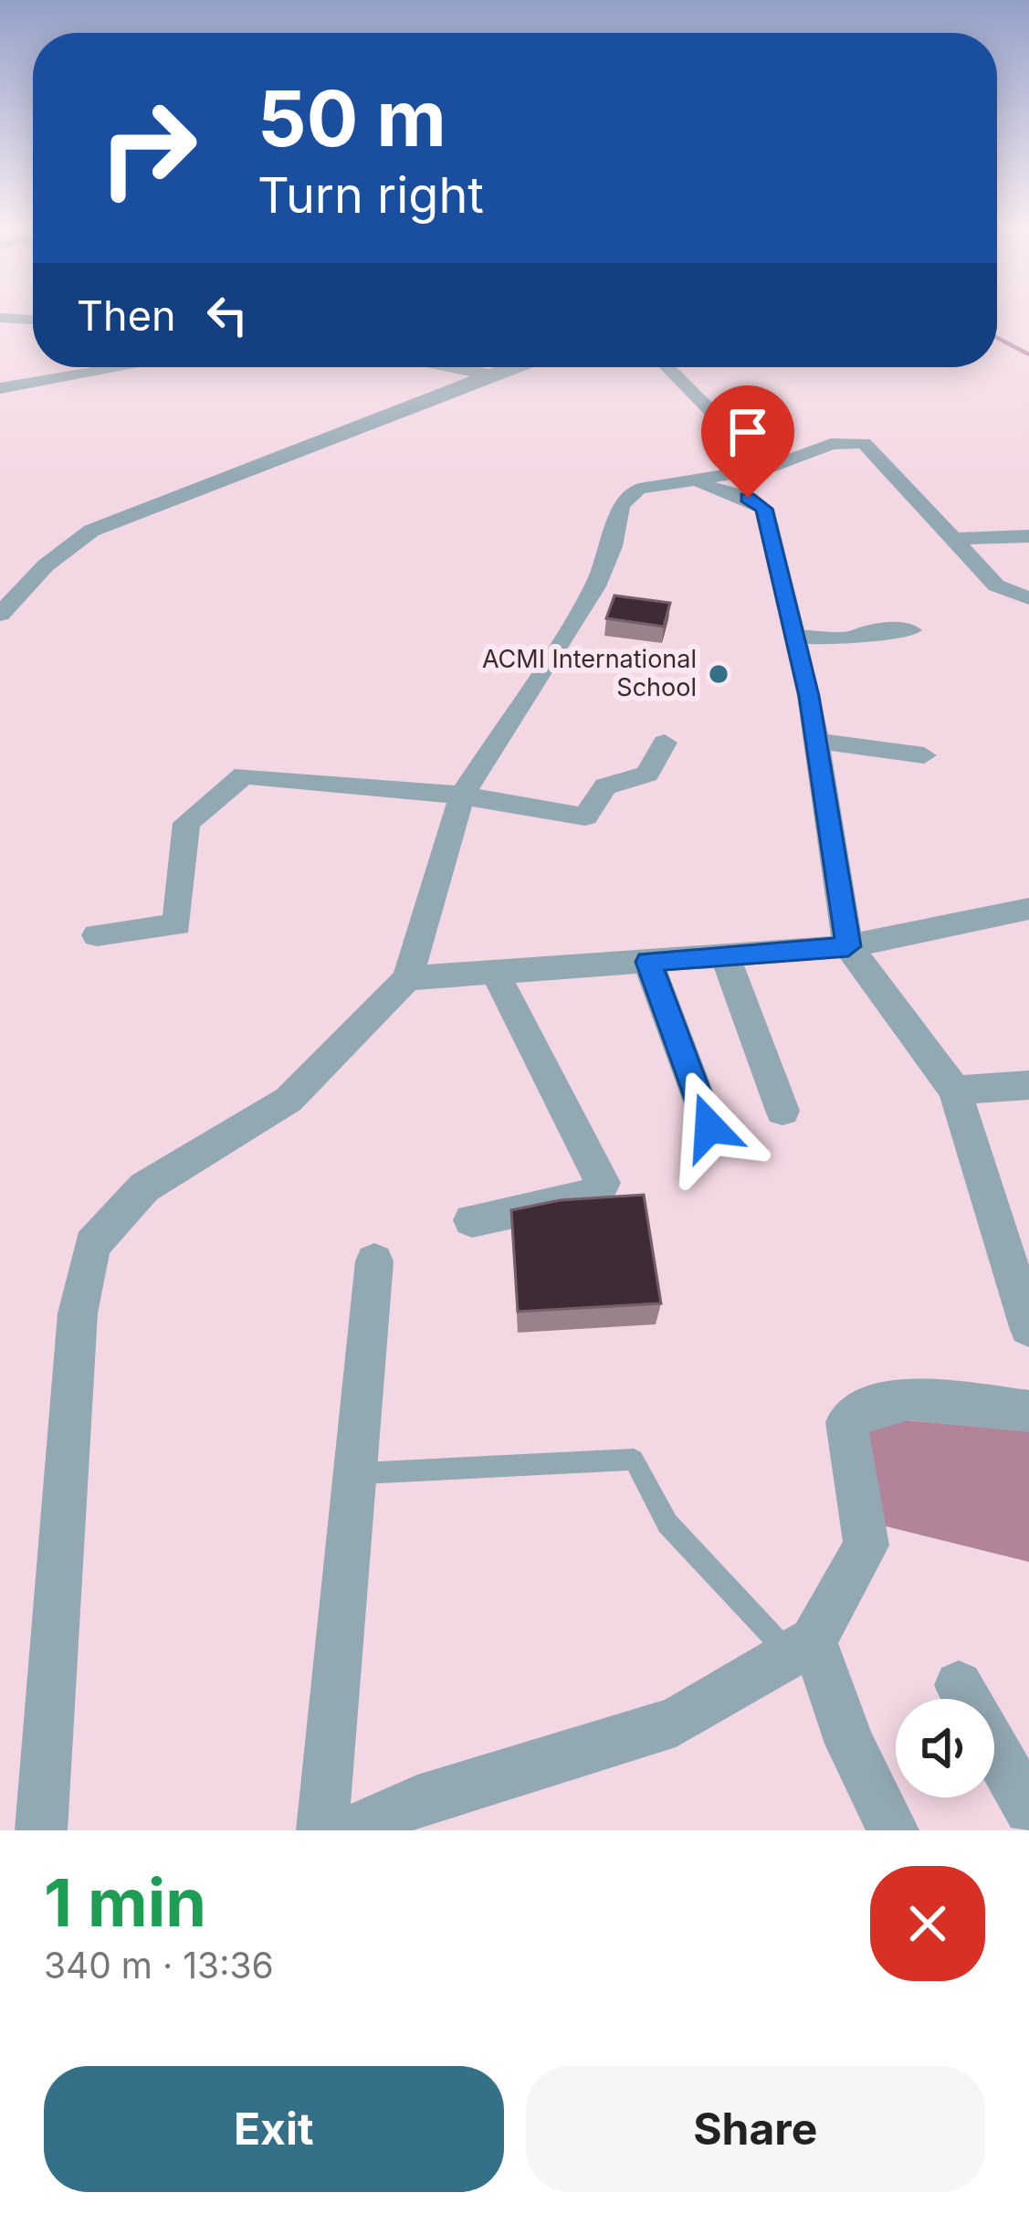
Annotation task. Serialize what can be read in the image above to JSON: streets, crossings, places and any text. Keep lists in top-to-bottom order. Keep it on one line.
{"places":["ACMI International School"],"page":{"turn":["50 m","Turn right"],"then":"Then","heading":["1 min","340 m · 13:36"],"buttons":["Exit","Share"]}}
